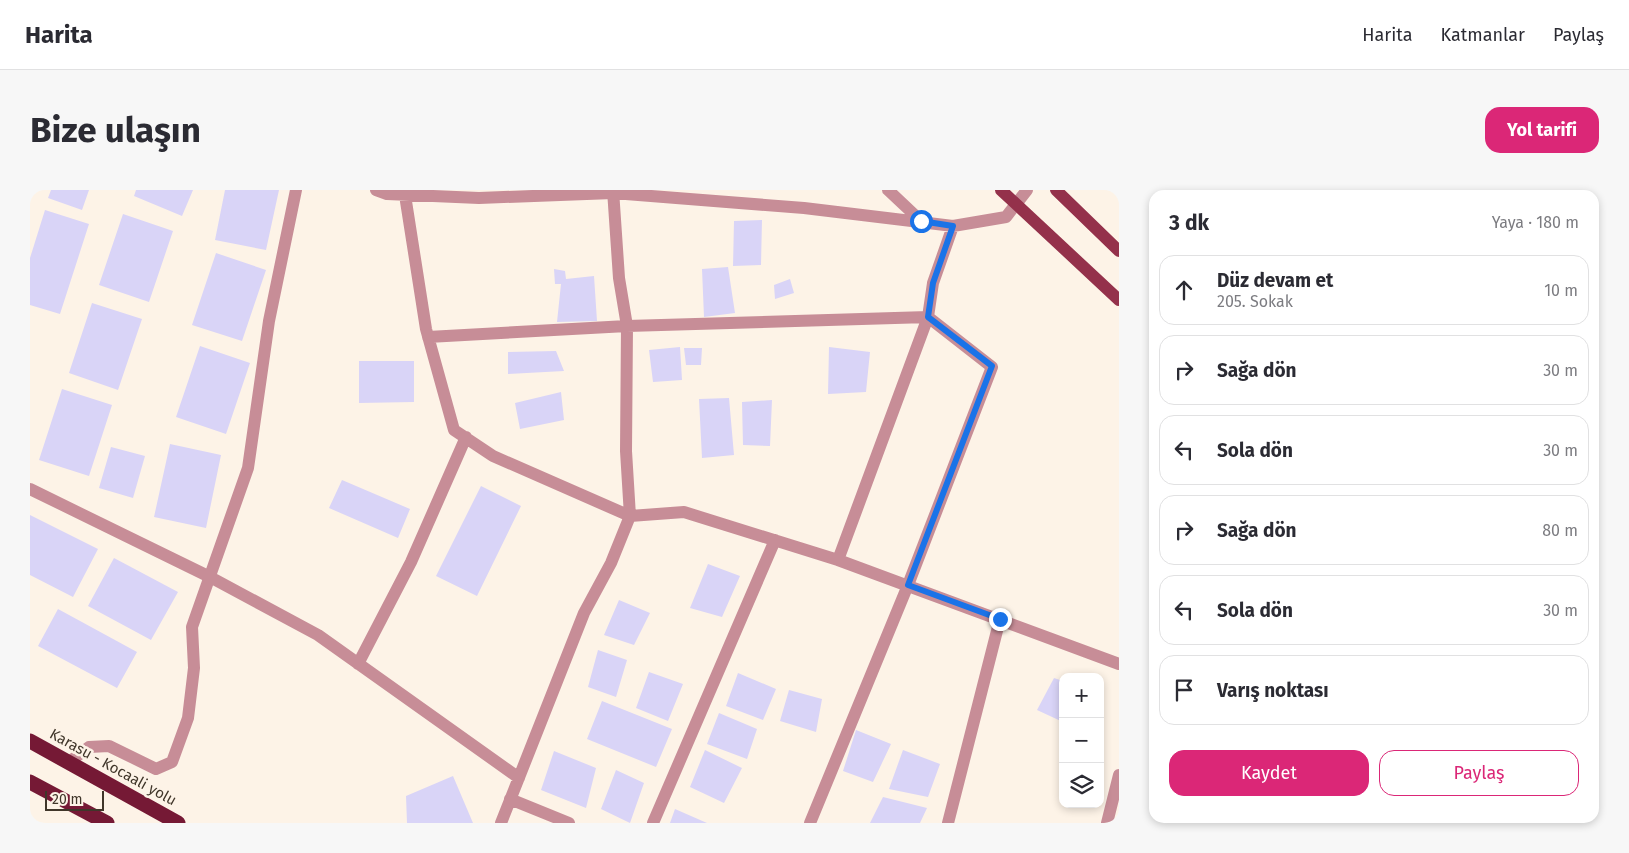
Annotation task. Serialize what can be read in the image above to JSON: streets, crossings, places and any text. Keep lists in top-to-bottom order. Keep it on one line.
{"streets":{"highway":["Karasu - Kocaali yolu"]},"scale_bar":"20 m","page":{"header":"Harita","nav":["Harita","Katmanlar","Paylaş"],"buttons":["Yol tarifi",["Kaydet","Paylaş"]],"title":"Bize ulaşın","heading":["3 dk","Yaya · 180 m"],"list":[["Düz devam et","205. Sokak","10 m"],["Sağa dön","30 m"],["Sola dön","30 m"],["Sağa dön","80 m"],["Sola dön","30 m"],"Varış noktası"],"map_buttons":["+","−"],"scale":"20 m"}}
